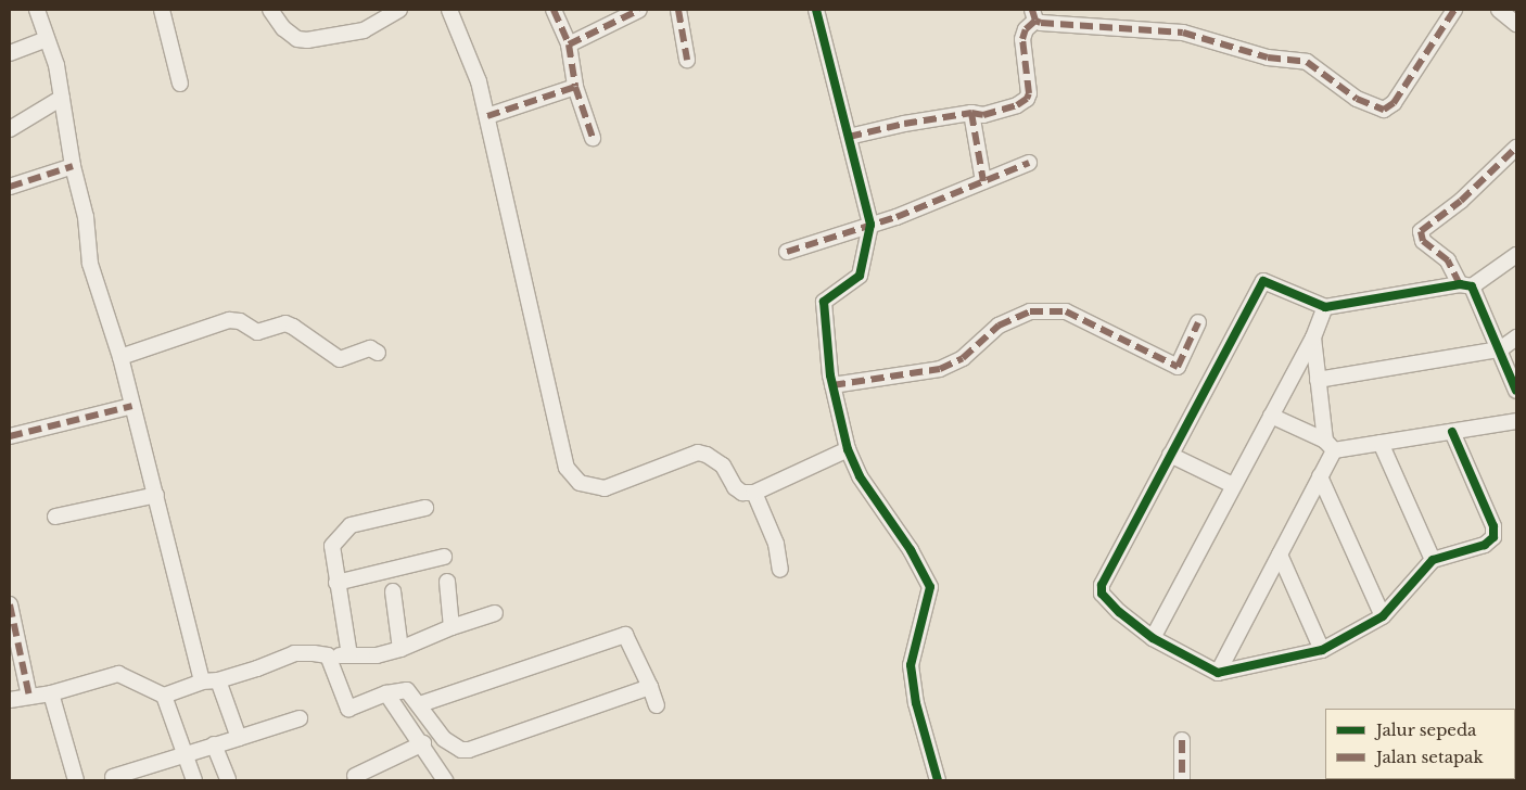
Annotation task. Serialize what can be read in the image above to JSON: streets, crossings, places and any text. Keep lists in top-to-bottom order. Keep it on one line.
{"legend":["Jalur sepeda","Jalan setapak"]}
